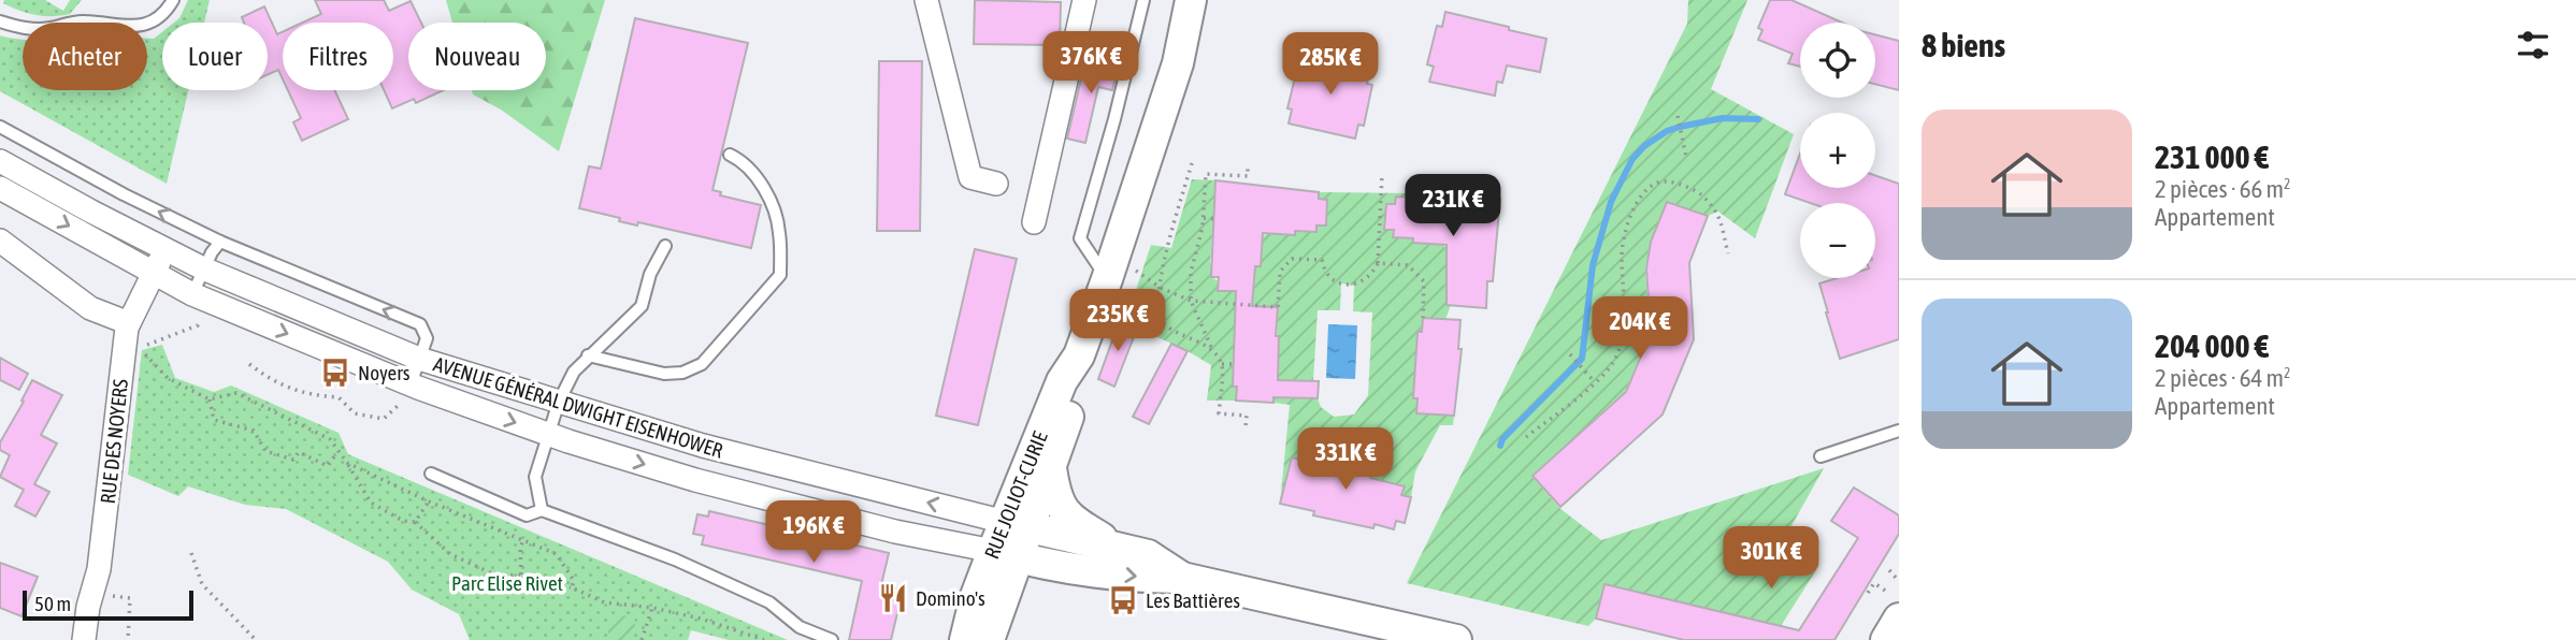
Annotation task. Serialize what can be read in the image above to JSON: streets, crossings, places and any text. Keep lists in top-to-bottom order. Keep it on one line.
{"streets":{"main road":["AVENUE GÉNÉRAL DWIGHT EISENHOWER","RUE JOLIOT-CURIE"],"street":["RUE DES NOYERS"]},"crossings":[["AVENUE GÉNÉRAL DWIGHT EISENHOWER","RUE DES NOYERS"],["AVENUE GÉNÉRAL DWIGHT EISENHOWER","RUE JOLIOT-CURIE"]],"parks":["Parc Elise Rivet"],"places":{"bus stop":["Noyers","Les Battières"],"restaurant":["Domino's"]},"scale_bar":"50 m","page":{"heading":"8 biens","map_buttons":["+","−"],"chip":["Acheter","Louer","Filtres","Nouveau"],"price":["376K €","285K €","231K €","235K €","204K €","331K €","196K €","301K €"],"list":[{"name":"231 000 €","note":"2 pièces · 66 m² · Appartement"},{"name":"204 000 €","note":"2 pièces · 64 m² · Appartement"}],"scale":"50 m"}}
